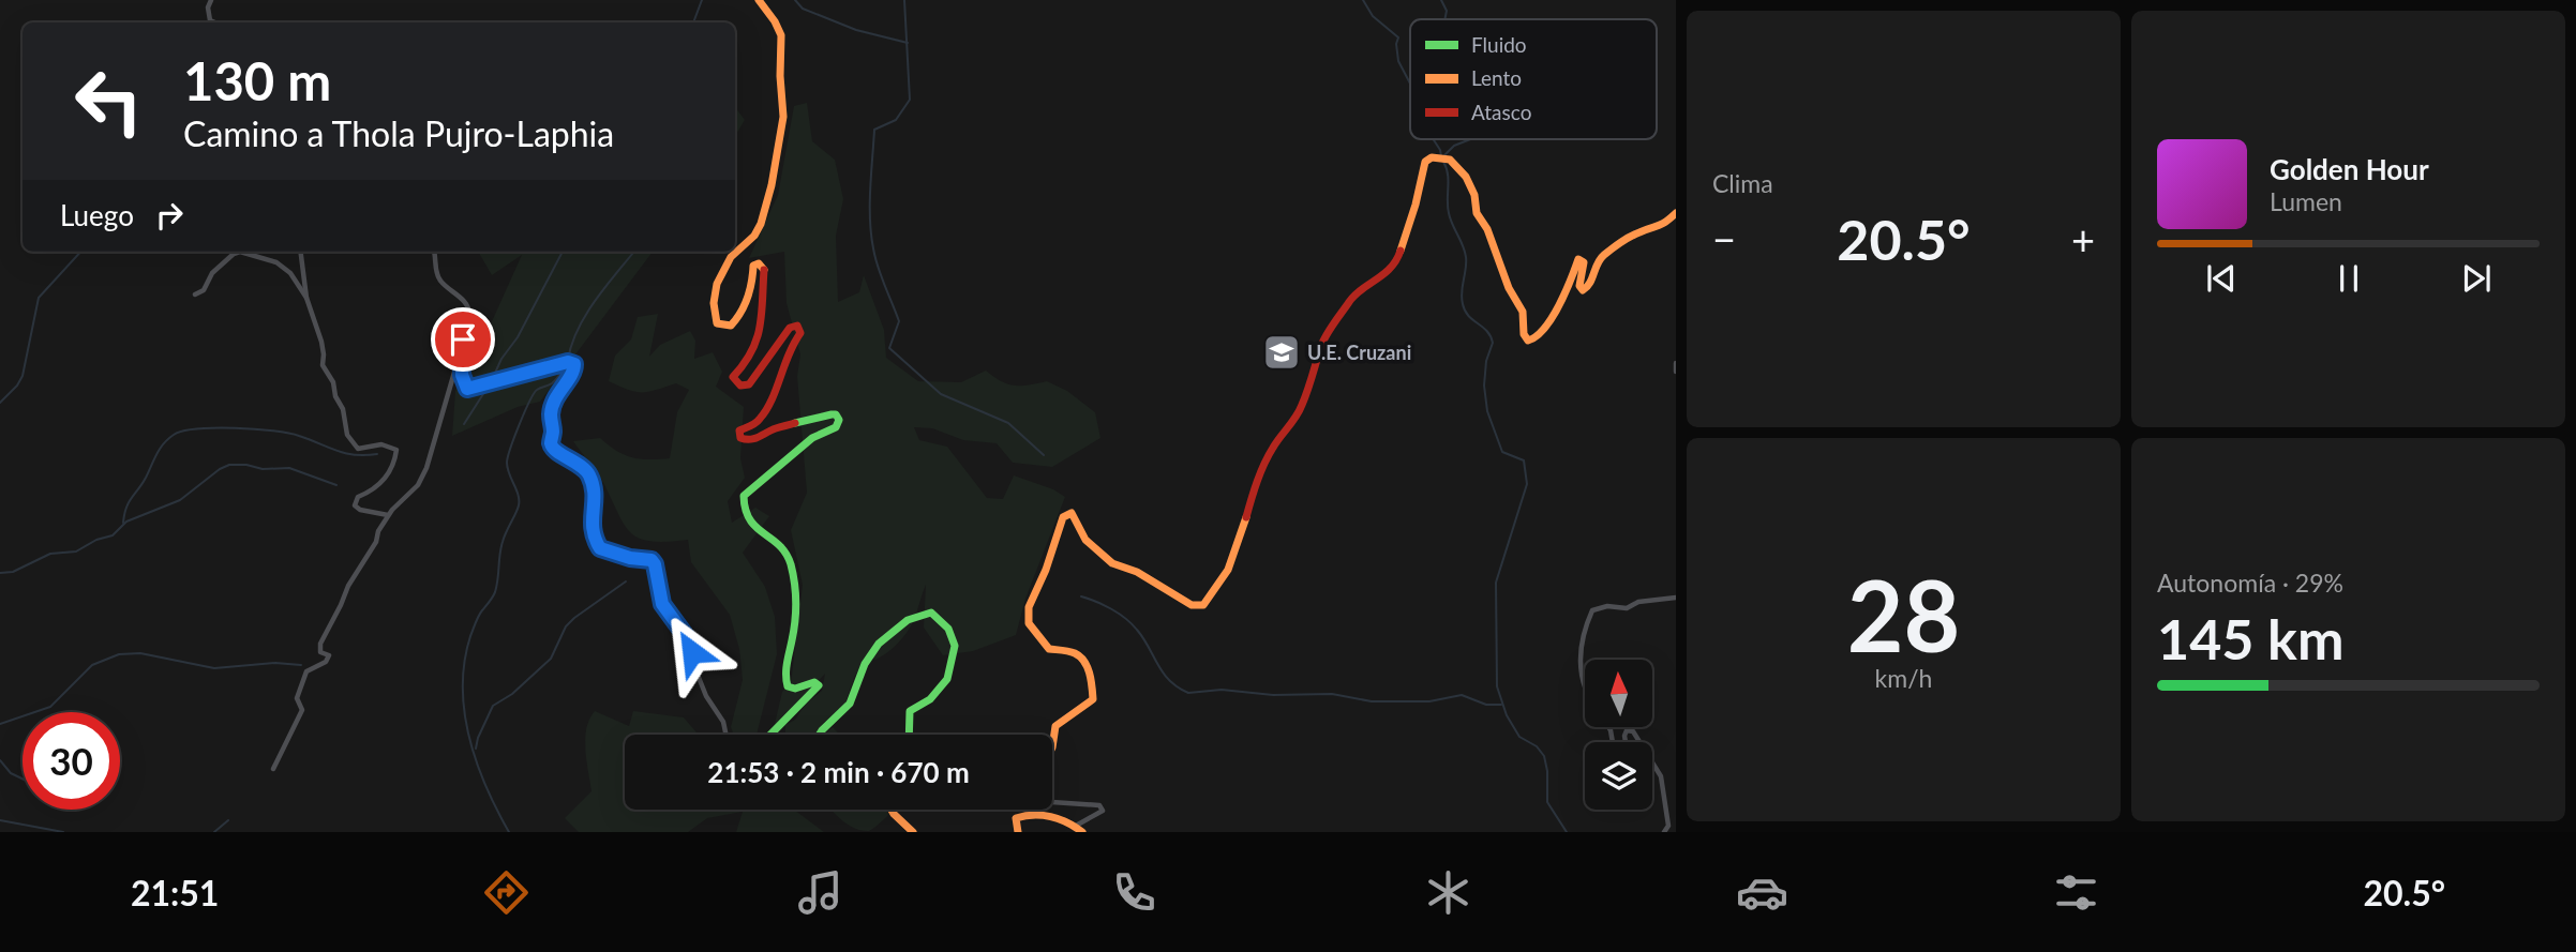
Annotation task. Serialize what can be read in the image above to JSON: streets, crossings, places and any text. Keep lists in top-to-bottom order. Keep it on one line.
{"places":{"school or university":["U.E. Cruzani"]},"legend":["Fluido","Lento","Atasco"],"north":"top","page":{"tile":["Clima",["28","km/h"],["Autonomía · 29%","145 km"]],"turn":["130 m","Camino a Thola Pujro-Laphia"],"song":["Golden Hour","Lumen"],"then":"Luego","heat":["−","20.5°","+"],"limit":"30","trip":"21:53 · 2 min · 670 m","tabs":["21:51","20.5°"]}}
